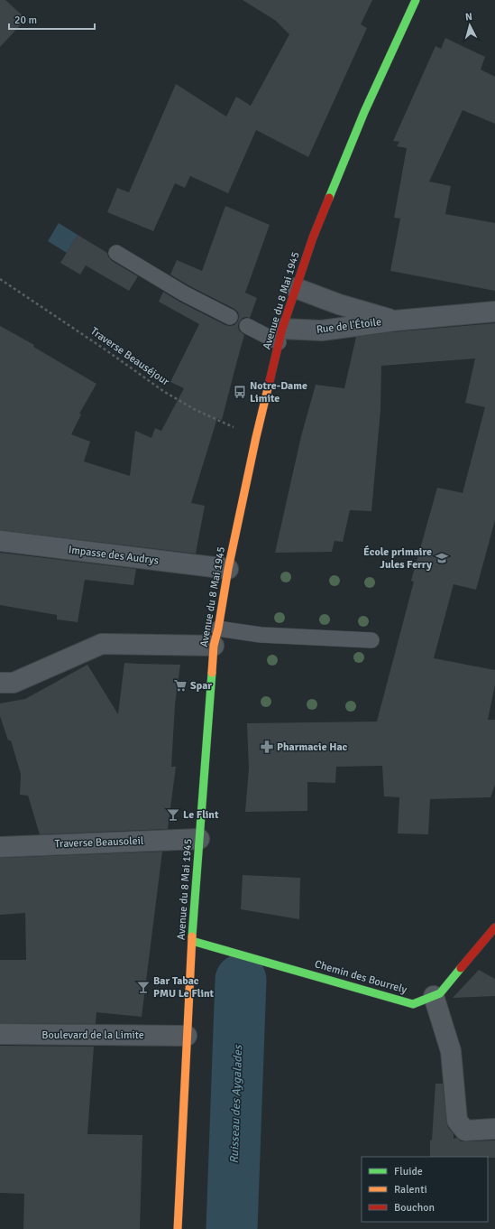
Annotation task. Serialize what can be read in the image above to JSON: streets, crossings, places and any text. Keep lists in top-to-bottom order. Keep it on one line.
{"streets":{"main road":["Avenue du 8 Mai 1945","Chemin des Bourrely"],"street":["Rue de l'Étoile","Impasse des Audrys","Traverse Beausoleil","Boulevard de la Limite"],"path":["Traverse Beauséjour"]},"crossings":[["Avenue du 8 Mai 1945","Rue de l'Étoile"],["Avenue du 8 Mai 1945","Traverse Beauséjour"],["Avenue du 8 Mai 1945","Impasse des Audrys"],["Avenue du 8 Mai 1945","Traverse Beausoleil"],["Avenue du 8 Mai 1945","Chemin des Bourrely"],["Avenue du 8 Mai 1945","Boulevard de la Limite"]],"water":["Ruisseau des Aygalades"],"places":{"bus stop":["Notre-Dame Limite"],"school or university":["École primaire Jules Ferry"],"supermarket":["Spar"],"pharmacy":["Pharmacie Hac"],"bar":["Le Flint","Bar Tabac PMU Le Flint"]},"legend":["Fluide","Ralenti","Bouchon"],"scale_bar":"20 m","north":"top"}
